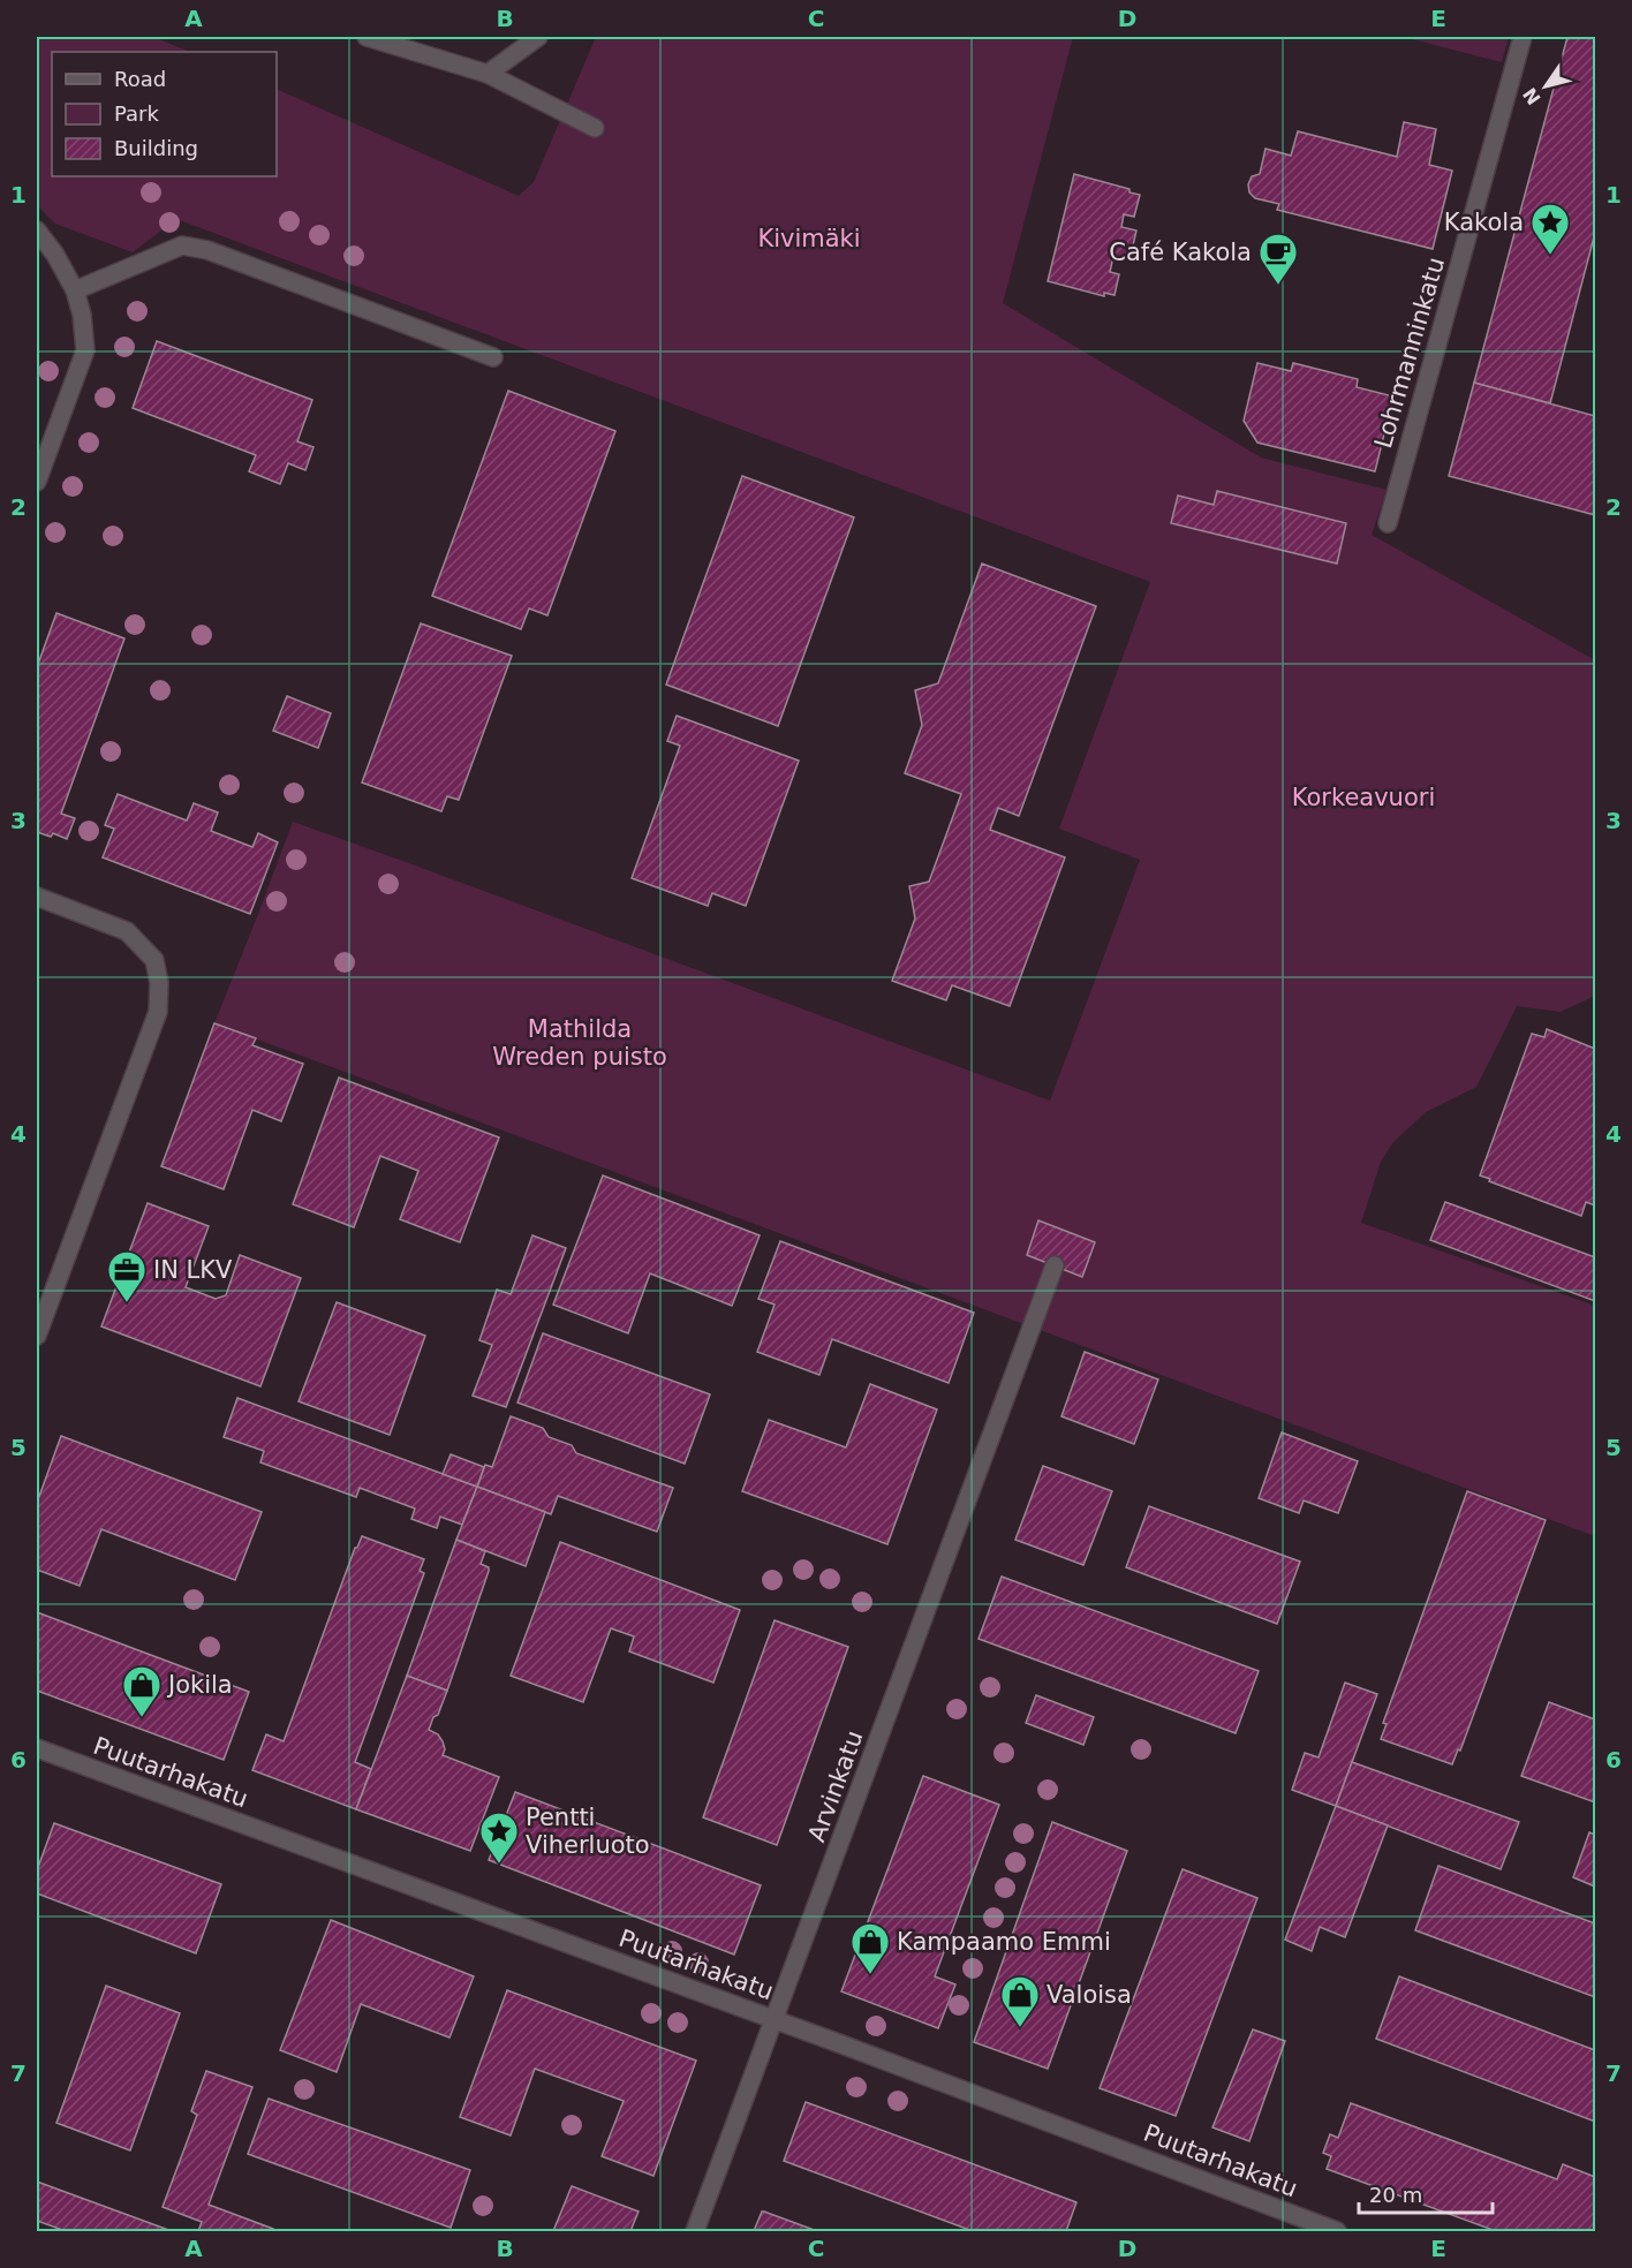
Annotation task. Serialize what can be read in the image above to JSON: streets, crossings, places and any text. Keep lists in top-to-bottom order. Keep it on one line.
{"streets":{"street":["Lohrmanninkatu","Puutarhakatu","Arvinkatu"]},"crossings":[["Puutarhakatu","Arvinkatu"]],"parks":["Kivimäki","Korkeavuori","Mathilda Wreden puisto"],"places":{"place":["Kakola","Pentti Viherluoto"],"cafe":["Café Kakola"],"office":["IN LKV"],"shop":["Jokila","Kampaamo Emmi","Valoisa"]},"legend":["Road","Park","Building"],"scale_bar":"20 m","north":"bottom left","grid":{"columns":["A","B","C","D","E"],"rows":["1","2","3","4","5","6","7"]}}
